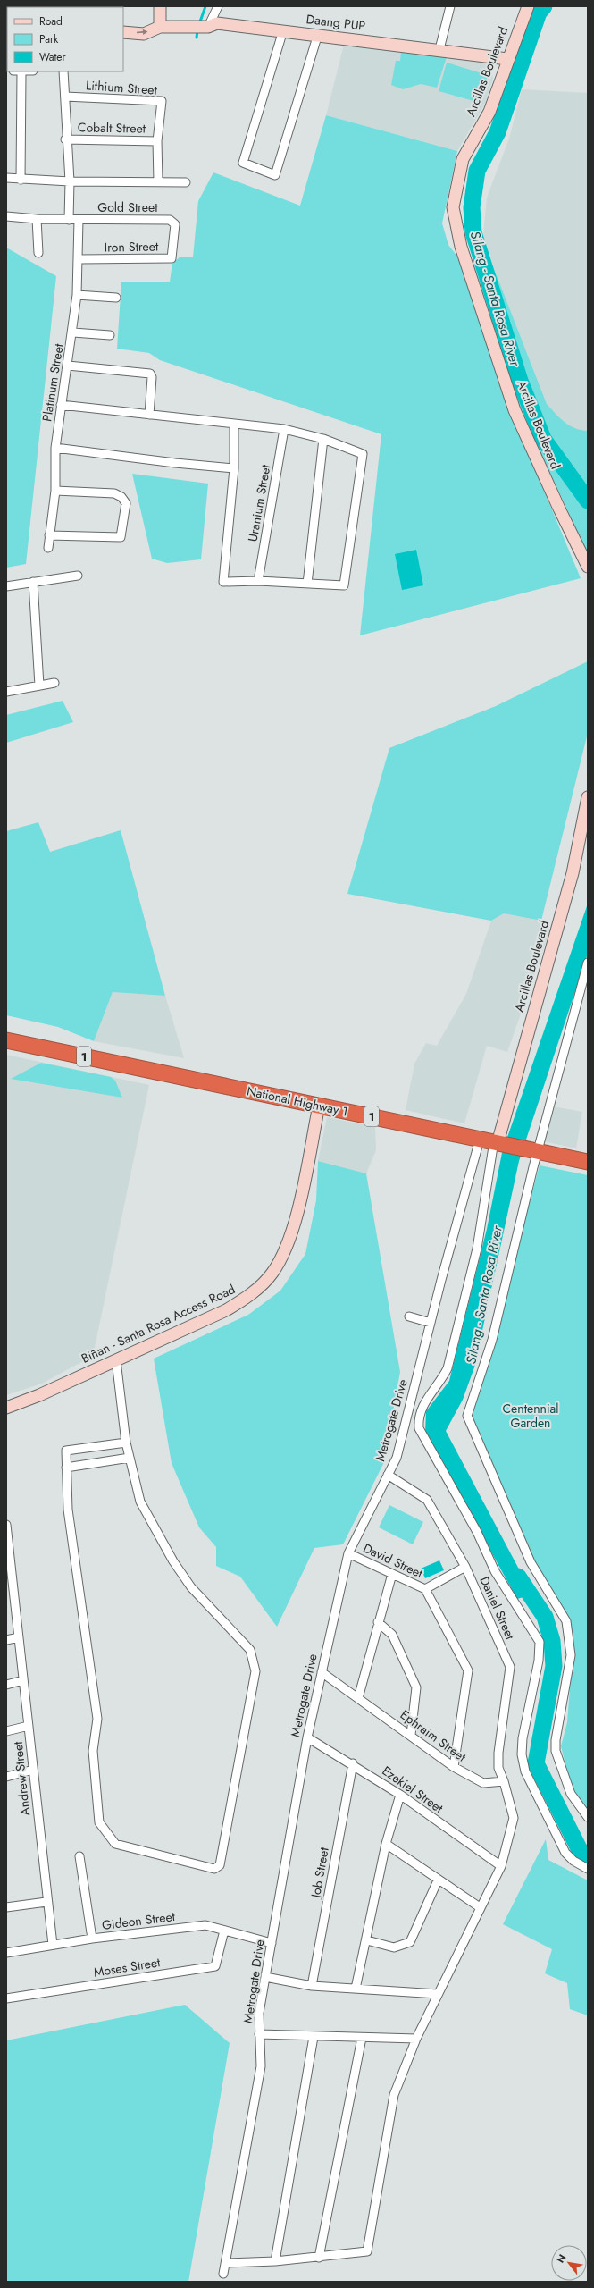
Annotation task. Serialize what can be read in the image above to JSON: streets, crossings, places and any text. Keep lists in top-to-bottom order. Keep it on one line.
{"streets":{"highway":["1","National Highway 1"],"main road":["Daang PUP","Arcillas Boulevard","Biñan - Santa Rosa Access Road"],"street":["Lithium Street","Cobalt Street","Gold Street","Iron Street","Platinum Street","Uranium Street","Metrogate Drive","David Street","Daniel Street","Ephraim Street","Andrew Street","Ezekiel Street","Job Street","Gideon Street","Moses Street"]},"crossings":[["Daang PUP","Arcillas Boulevard"],["Arcillas Boulevard","National Highway 1"],["Arcillas Boulevard","Metrogate Drive"],["Lithium Street","Cobalt Street"],["Gold Street","Iron Street"],["Gold Street","Platinum Street"],["Iron Street","Platinum Street"],["National Highway 1","Biñan - Santa Rosa Access Road"],["National Highway 1","Metrogate Drive"],["Metrogate Drive","David Street"],["Metrogate Drive","Daniel Street"],["Metrogate Drive","Ephraim Street"],["Metrogate Drive","Ezekiel Street"],["Metrogate Drive","Gideon Street"],["David Street","Daniel Street"],["Daniel Street","Ephraim Street"],["Andrew Street","Gideon Street"],["Ezekiel Street","Job Street"],["Gideon Street","Moses Street"]],"water":["Silang - Santa Rosa River"],"parks":["Centennial Garden"],"legend":["Road","Park","Water"],"north":"top left"}
